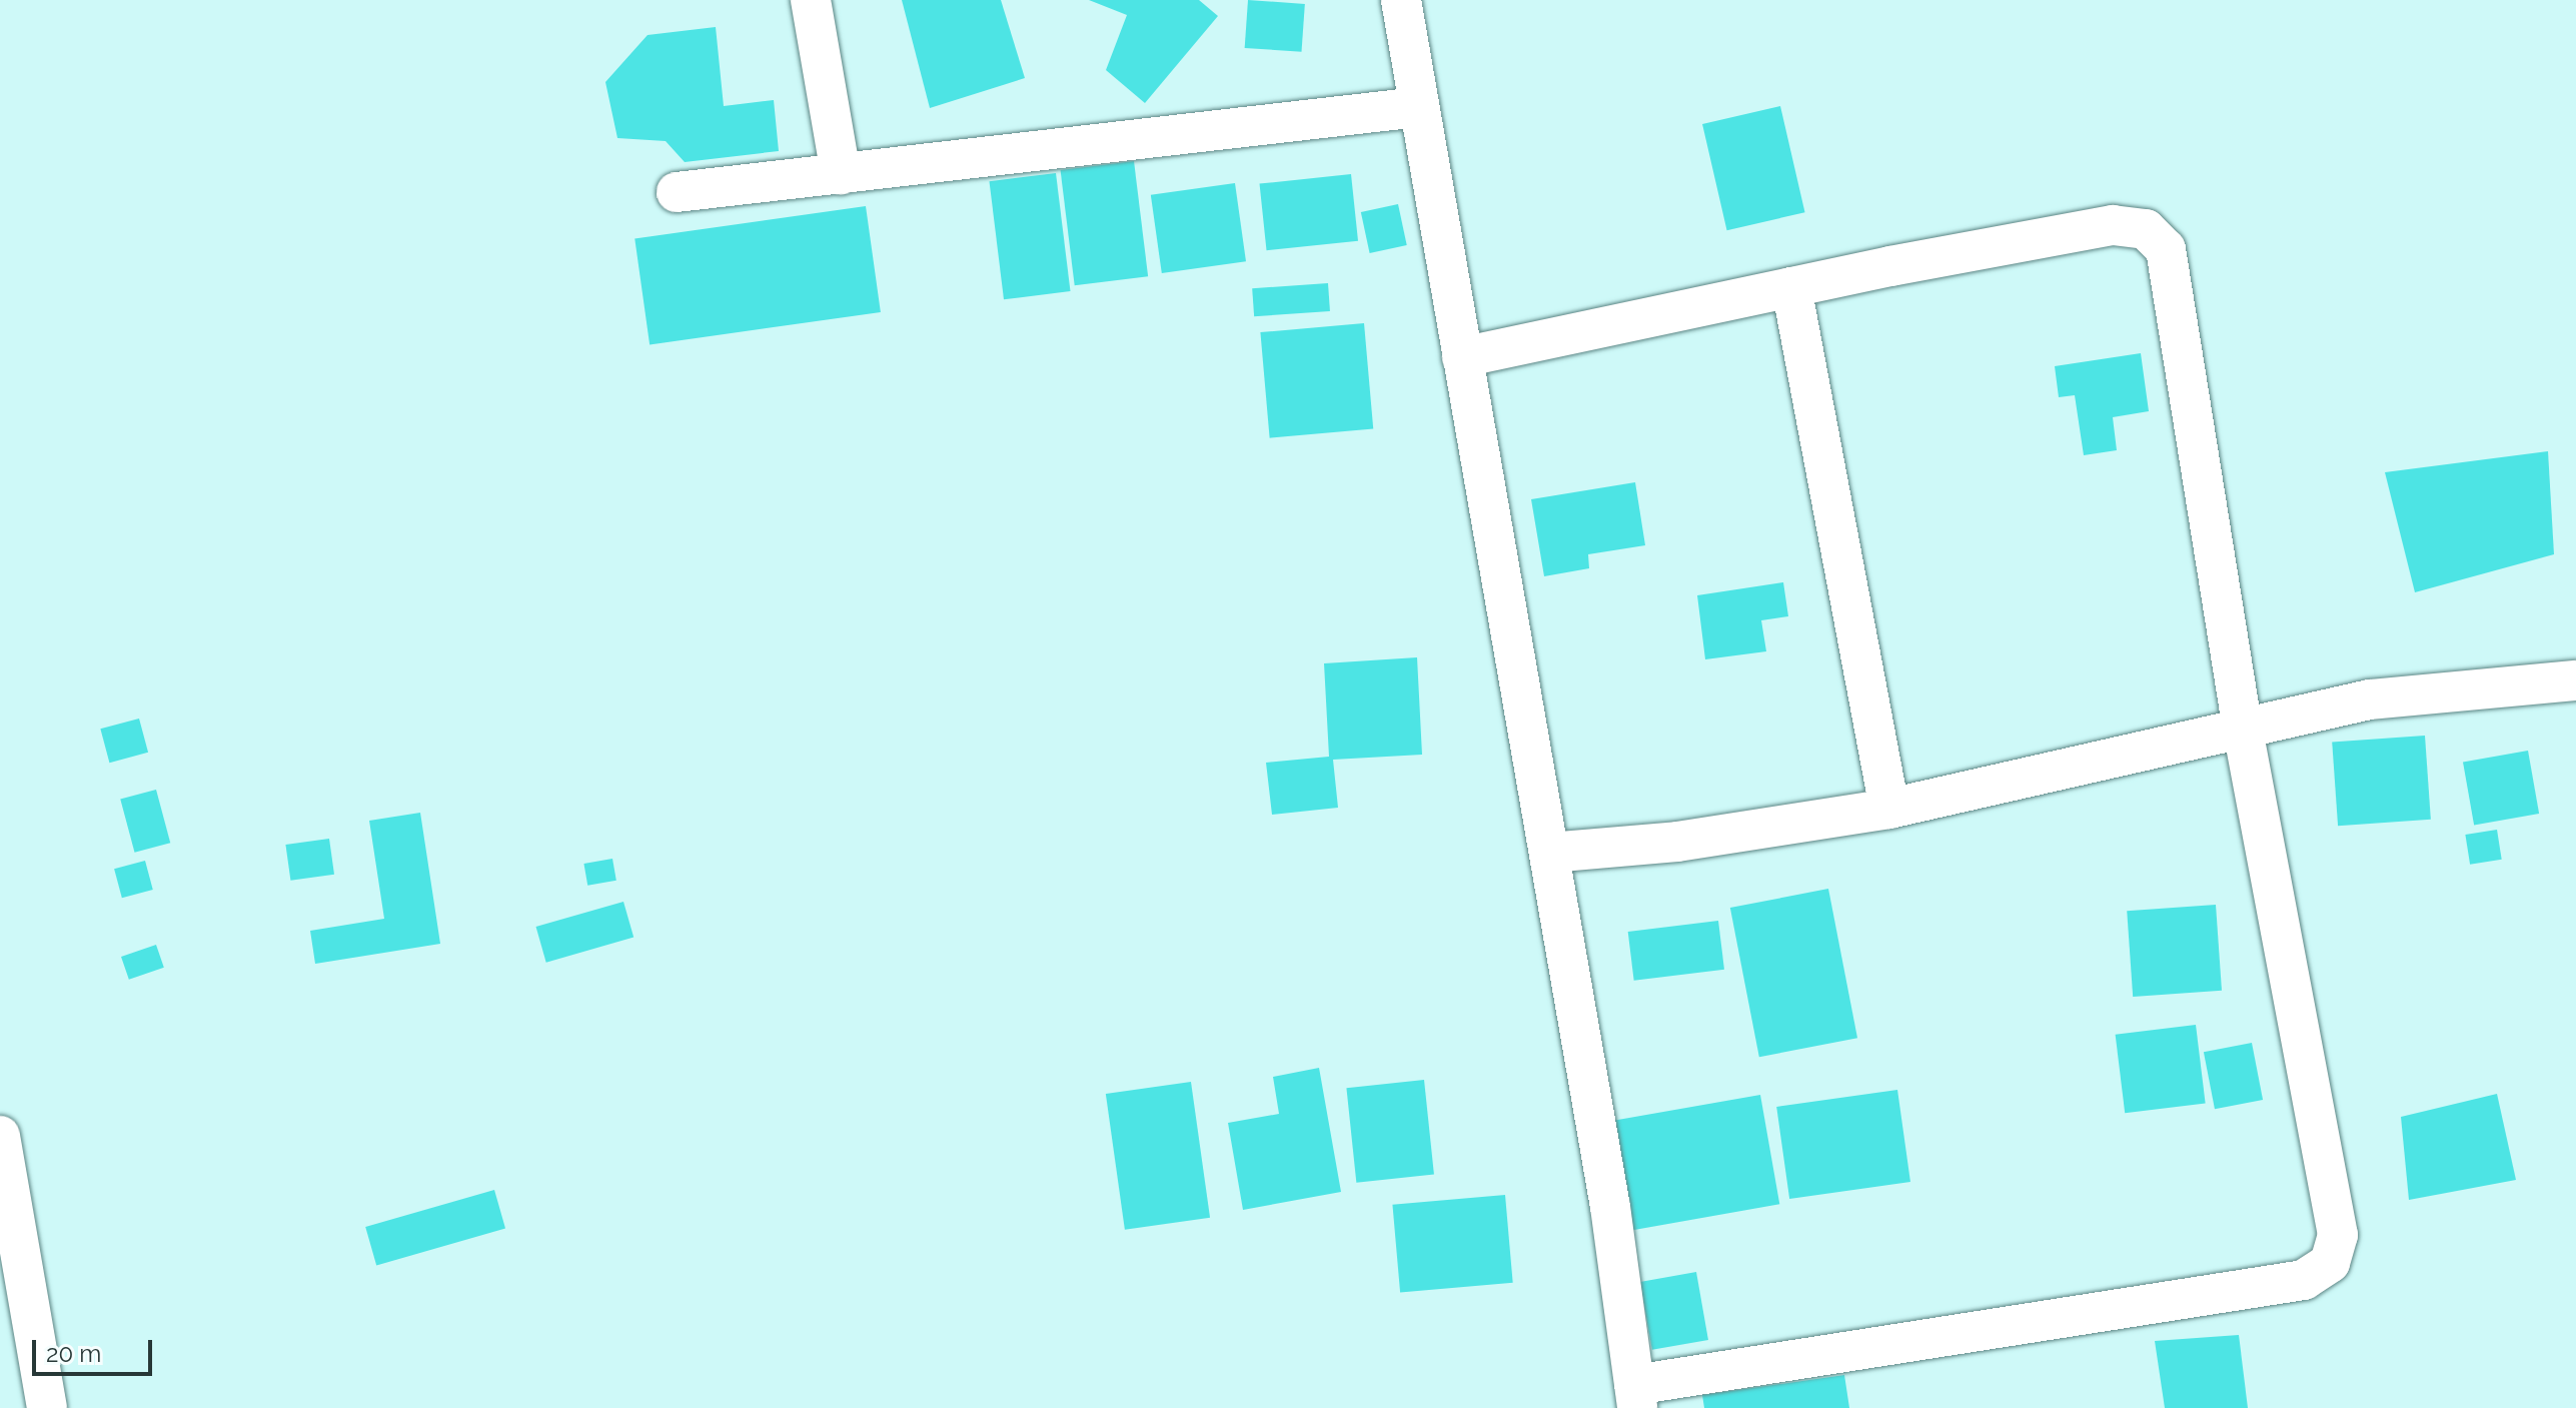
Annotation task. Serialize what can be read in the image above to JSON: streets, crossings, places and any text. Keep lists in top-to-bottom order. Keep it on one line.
{"scale_bar":"20 m"}
